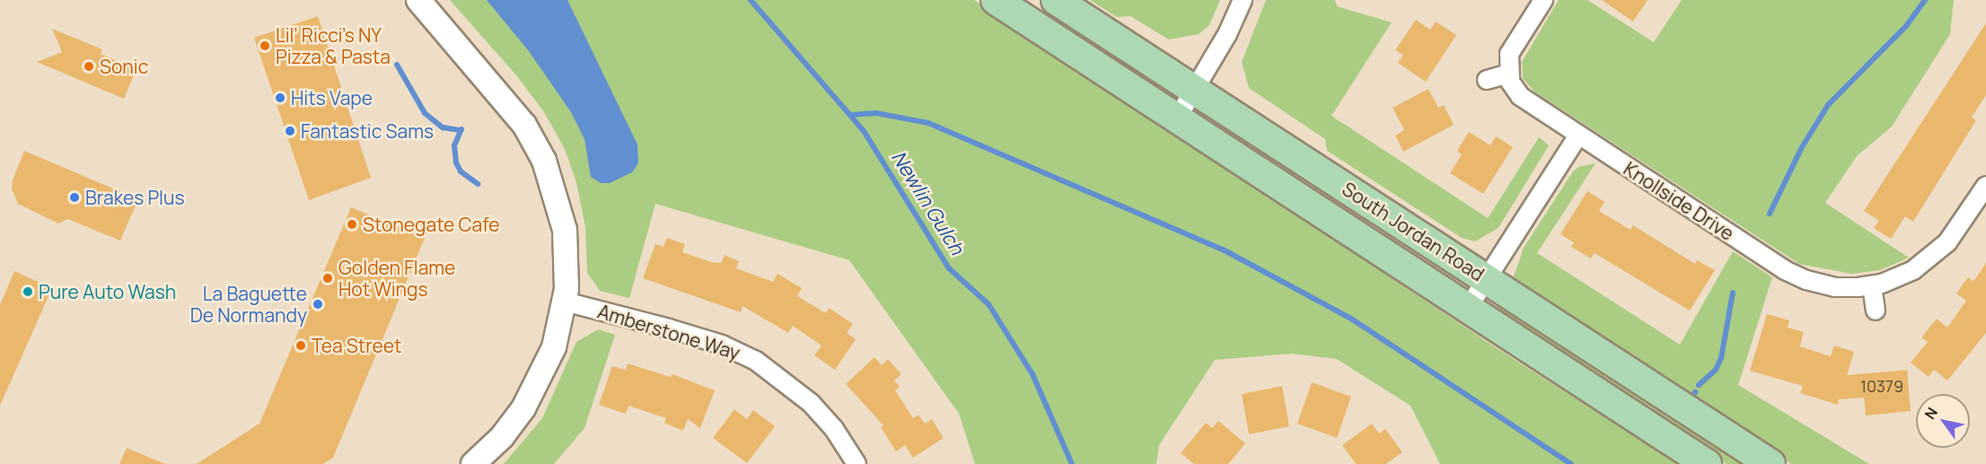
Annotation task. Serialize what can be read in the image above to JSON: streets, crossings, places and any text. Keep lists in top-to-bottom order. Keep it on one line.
{"streets":{"main road":["South Jordan Road"],"street":["Knollside Drive","Amberstone Way"]},"water":["Newlin Gulch"],"places":["Lil’ Ricci’s NY Pizza & Pasta","Sonic","Hits Vape","Fantastic Sams","Brakes Plus","Stonegate Cafe","Golden Flame Hot Wings","Pure Auto Wash","La Baguette De Normandy","Tea Street"],"house_numbers":["10379"],"north":"top left"}
